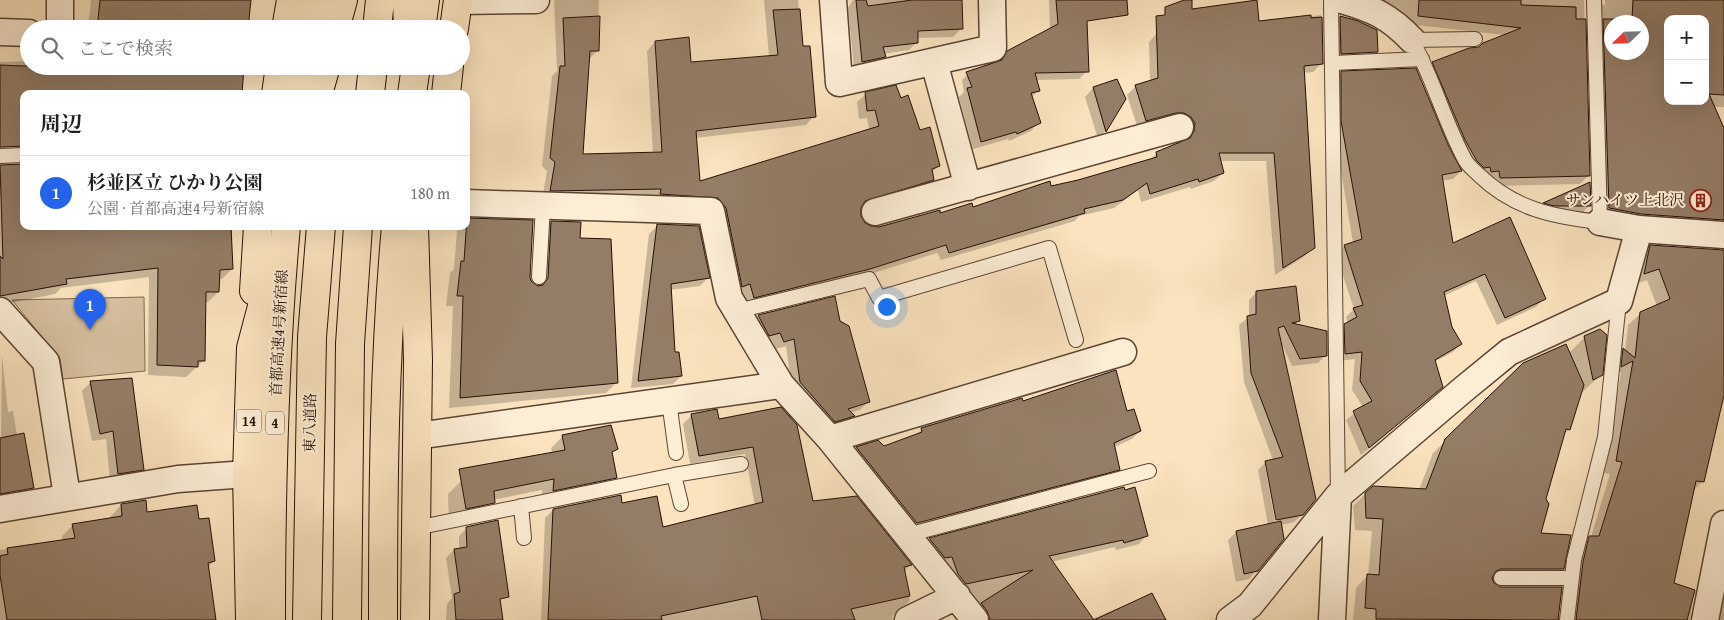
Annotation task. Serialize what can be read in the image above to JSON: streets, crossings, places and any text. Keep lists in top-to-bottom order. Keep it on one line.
{"streets":{"main road":["首都高速4号新宿線","14","4","東八道路"]},"places":{"building":["サンハイツ上北沢"]},"north":"bottom left","page":{"map_buttons":["+","−"],"search":"ここで検索","heading":"周辺","list":[{"mark":"1","name":"杉並区立 ひかり公園","note":"公園 · 首都高速4号新宿線","value":"180 m"}],"pins":"1"}}
